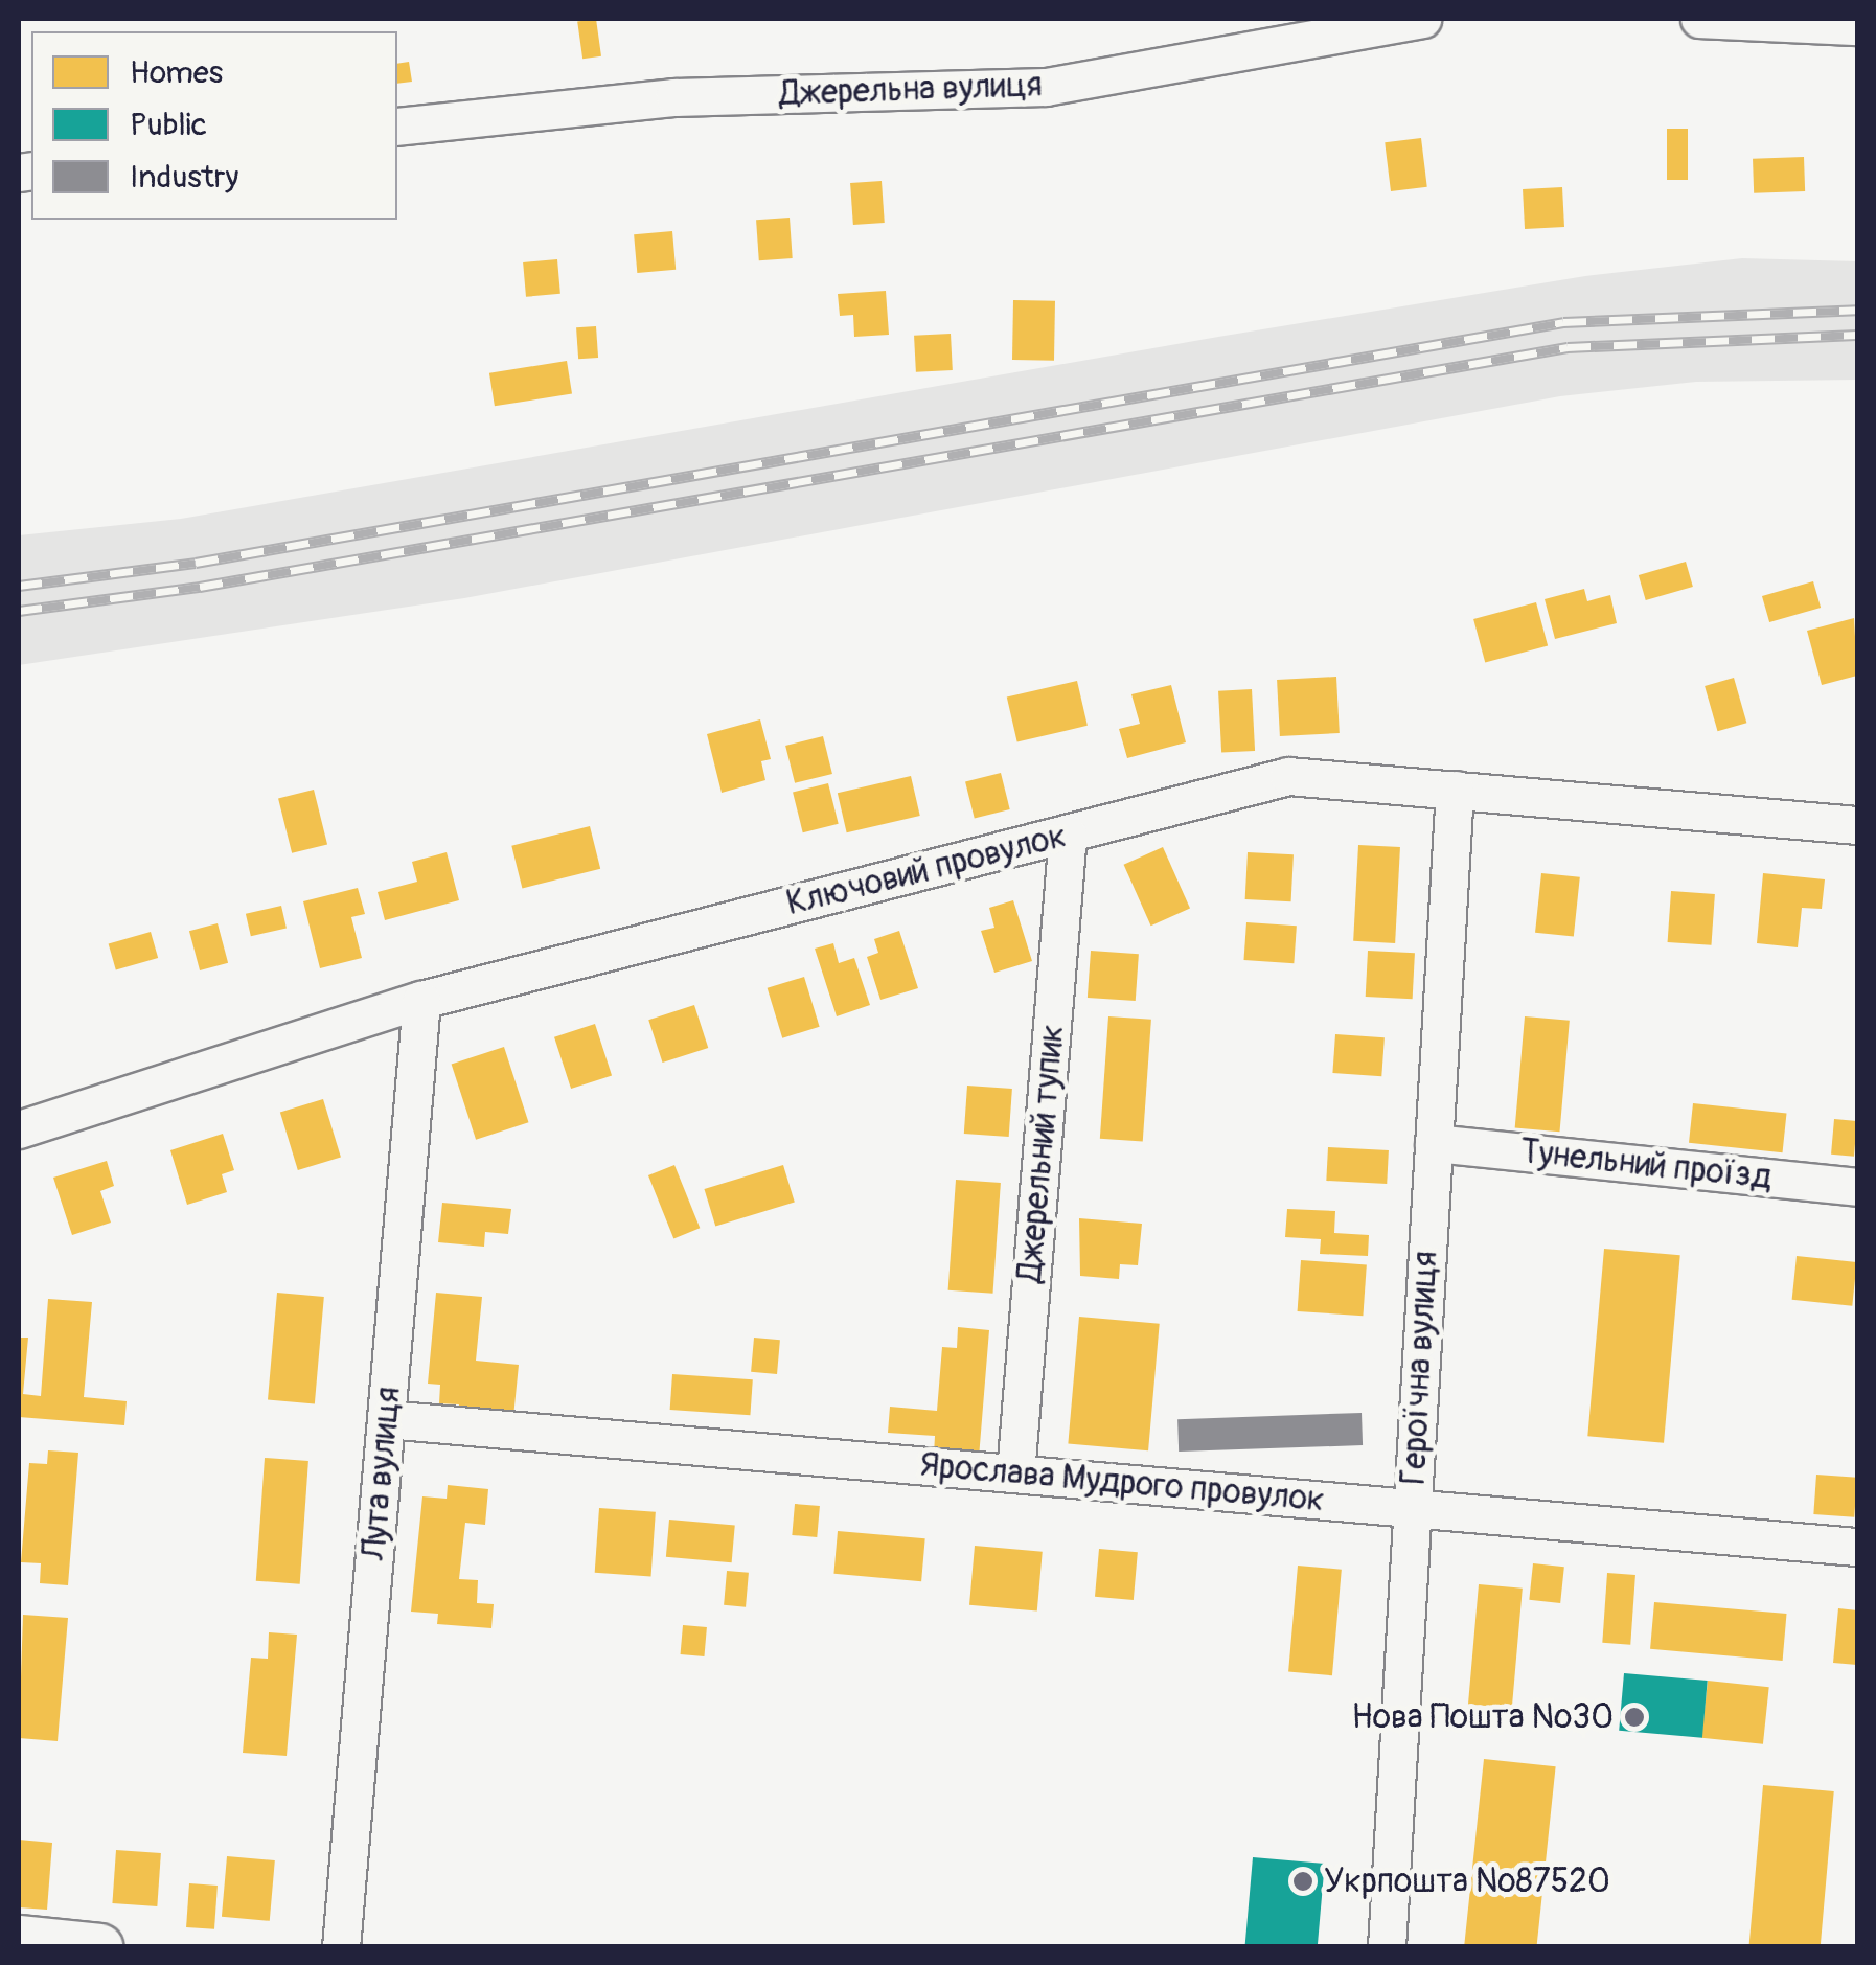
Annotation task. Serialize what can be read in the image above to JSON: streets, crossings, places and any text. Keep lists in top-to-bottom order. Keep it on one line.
{"streets":{"street":["Джерельна вулиця","Ключовий провулок","Джерельний тупик","Тунельний проїзд","Героїчна вулиця","Лута вулиця","Ярослава Мудрого провулок"]},"crossings":[["Ключовий провулок","Джерельний тупик"],["Ключовий провулок","Героїчна вулиця"],["Ключовий провулок","Лута вулиця"],["Джерельний тупик","Ярослава Мудрого провулок"],["Тунельний проїзд","Героїчна вулиця"],["Героїчна вулиця","Ярослава Мудрого провулок"],["Лута вулиця","Ярослава Мудрого провулок"]],"places":["Нова Пошта №30","Укрпошта №87520"],"legend":["Homes","Public","Industry"]}
